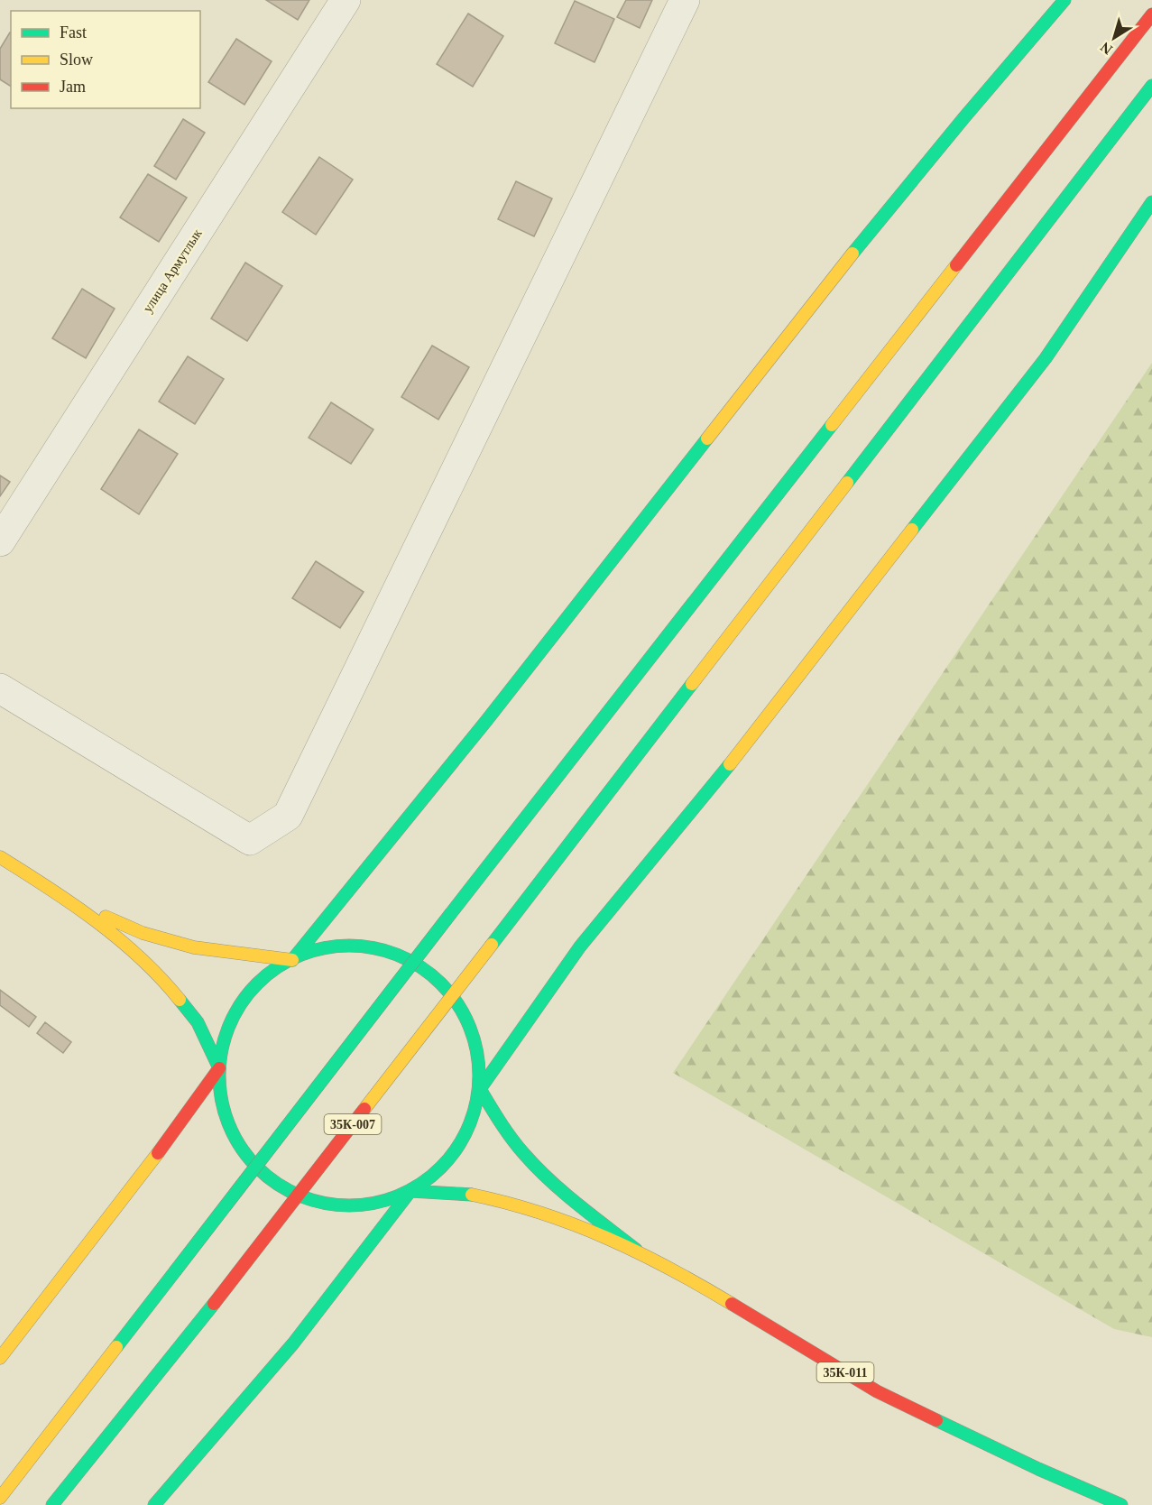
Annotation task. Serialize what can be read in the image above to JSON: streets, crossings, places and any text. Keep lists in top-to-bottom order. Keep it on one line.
{"streets":{"main road":["35К-007","35К-011"],"street":["улица Армутлык"]},"legend":["Fast","Slow","Jam"],"north":"bottom left"}
